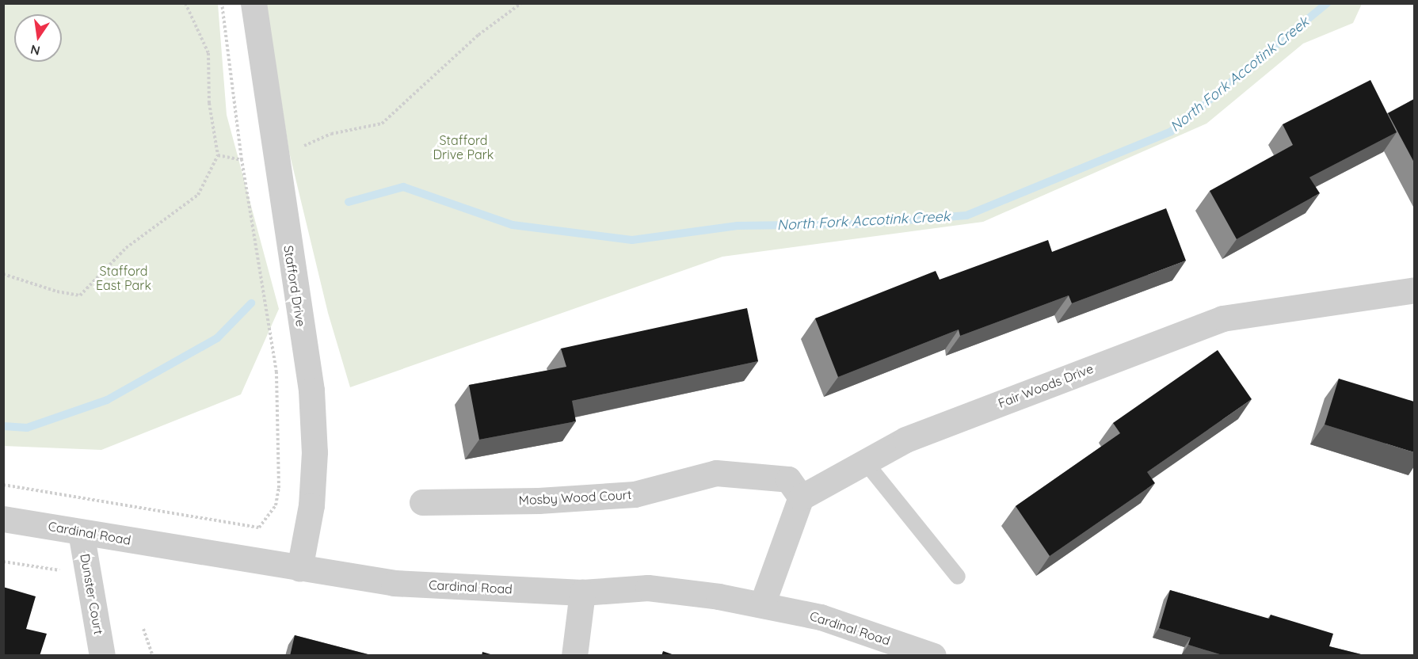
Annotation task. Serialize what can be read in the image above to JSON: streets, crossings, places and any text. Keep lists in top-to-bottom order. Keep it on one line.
{"streets":{"street":["Stafford Drive","Fair Woods Drive","Mosby Wood Court","Cardinal Road","Dunster Court"]},"crossings":[["Stafford Drive","Cardinal Road"],["Fair Woods Drive","Mosby Wood Court"],["Cardinal Road","Dunster Court"]],"water":["North Fork Accotink Creek"],"parks":["Stafford Drive Park","Stafford East Park"],"north":"bottom"}
